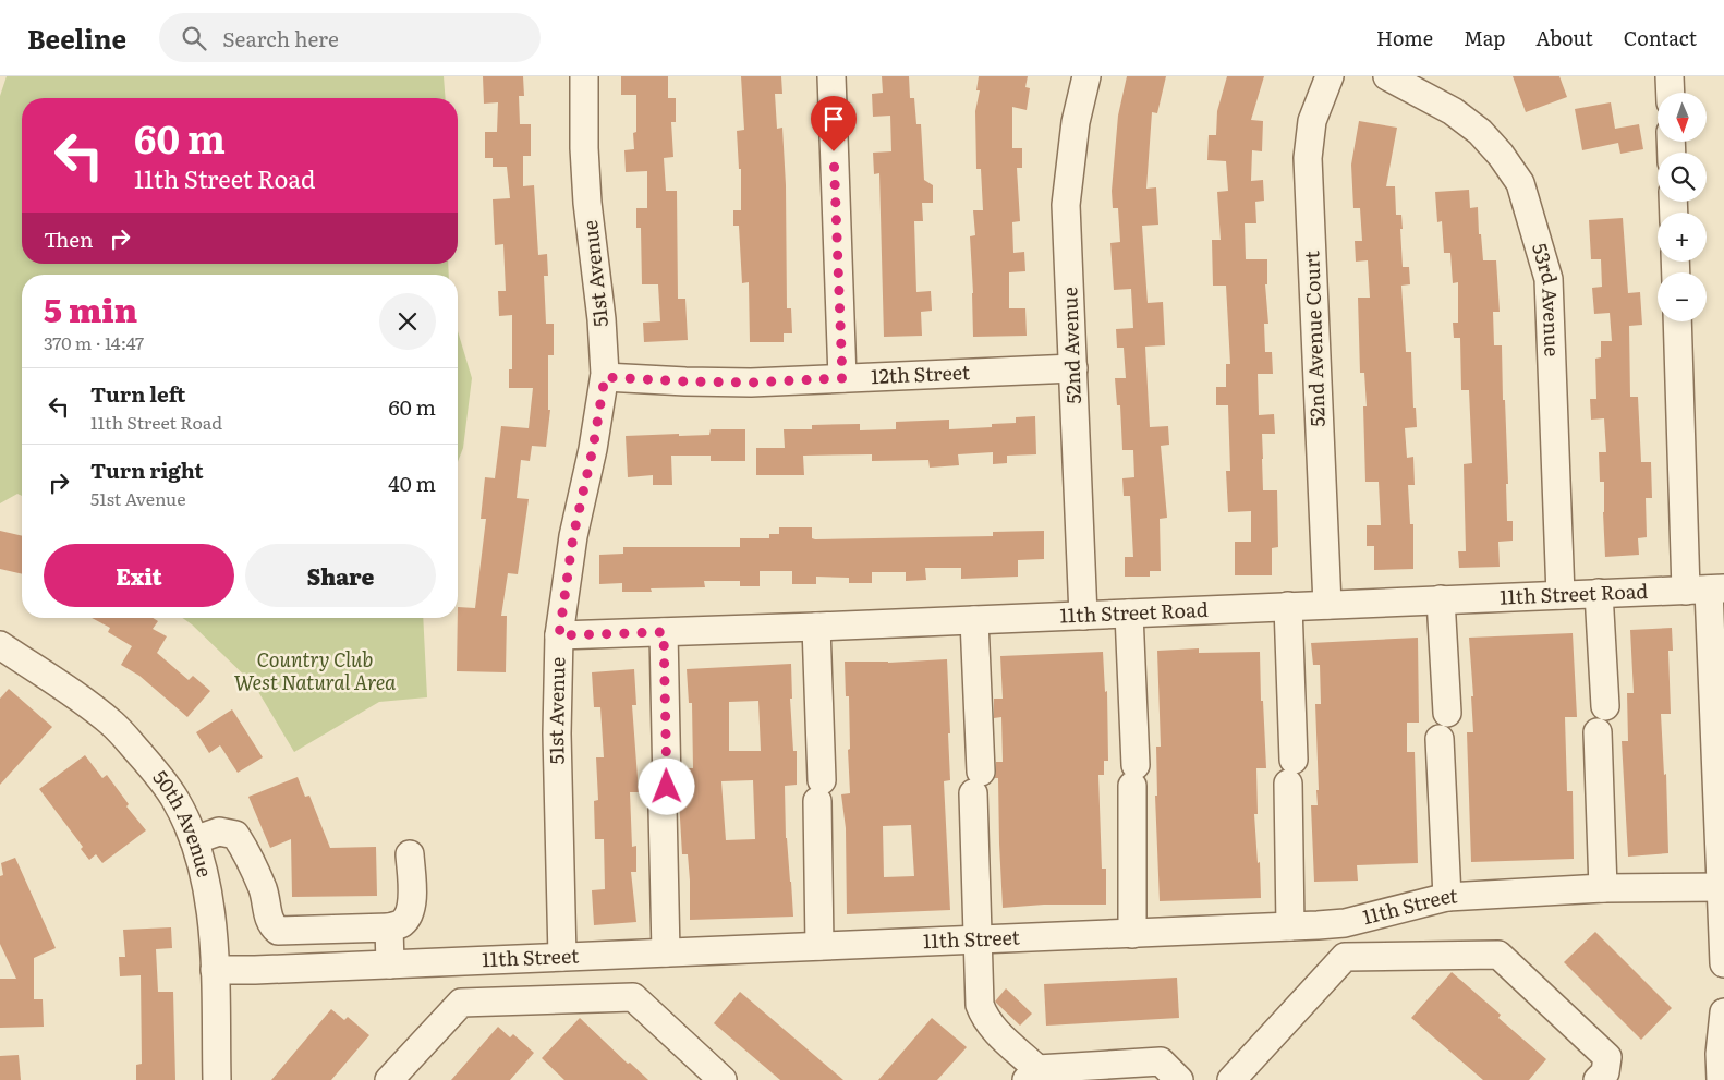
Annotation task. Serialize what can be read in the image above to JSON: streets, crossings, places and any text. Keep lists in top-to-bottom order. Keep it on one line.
{"streets":{"street":["51st Avenue","53rd Avenue","52nd Avenue Court","52nd Avenue","12th Street","11th Street Road","50th Avenue","11th Street"]},"crossings":[["51st Avenue","12th Street"],["51st Avenue","11th Street Road"],["51st Avenue","11th Street"],["53rd Avenue","11th Street Road"],["52nd Avenue Court","11th Street Road"],["52nd Avenue","12th Street"],["52nd Avenue","11th Street Road"],["50th Avenue","11th Street"]],"parks":["Country Club West Natural Area"],"north":"bottom","page":{"header":"Beeline","search":"Search here","nav":["Home","Map","About","Contact"],"map_buttons":["+","−"],"turn":["60 m","11th Street Road"],"then":"Then","heading":["5 min","370 m · 14:47"],"list":[{"name":"Turn left","note":"11th Street Road","value":"60 m"},{"name":"Turn right","note":"51st Avenue","value":"40 m"}],"buttons":["Exit","Share"]}}
